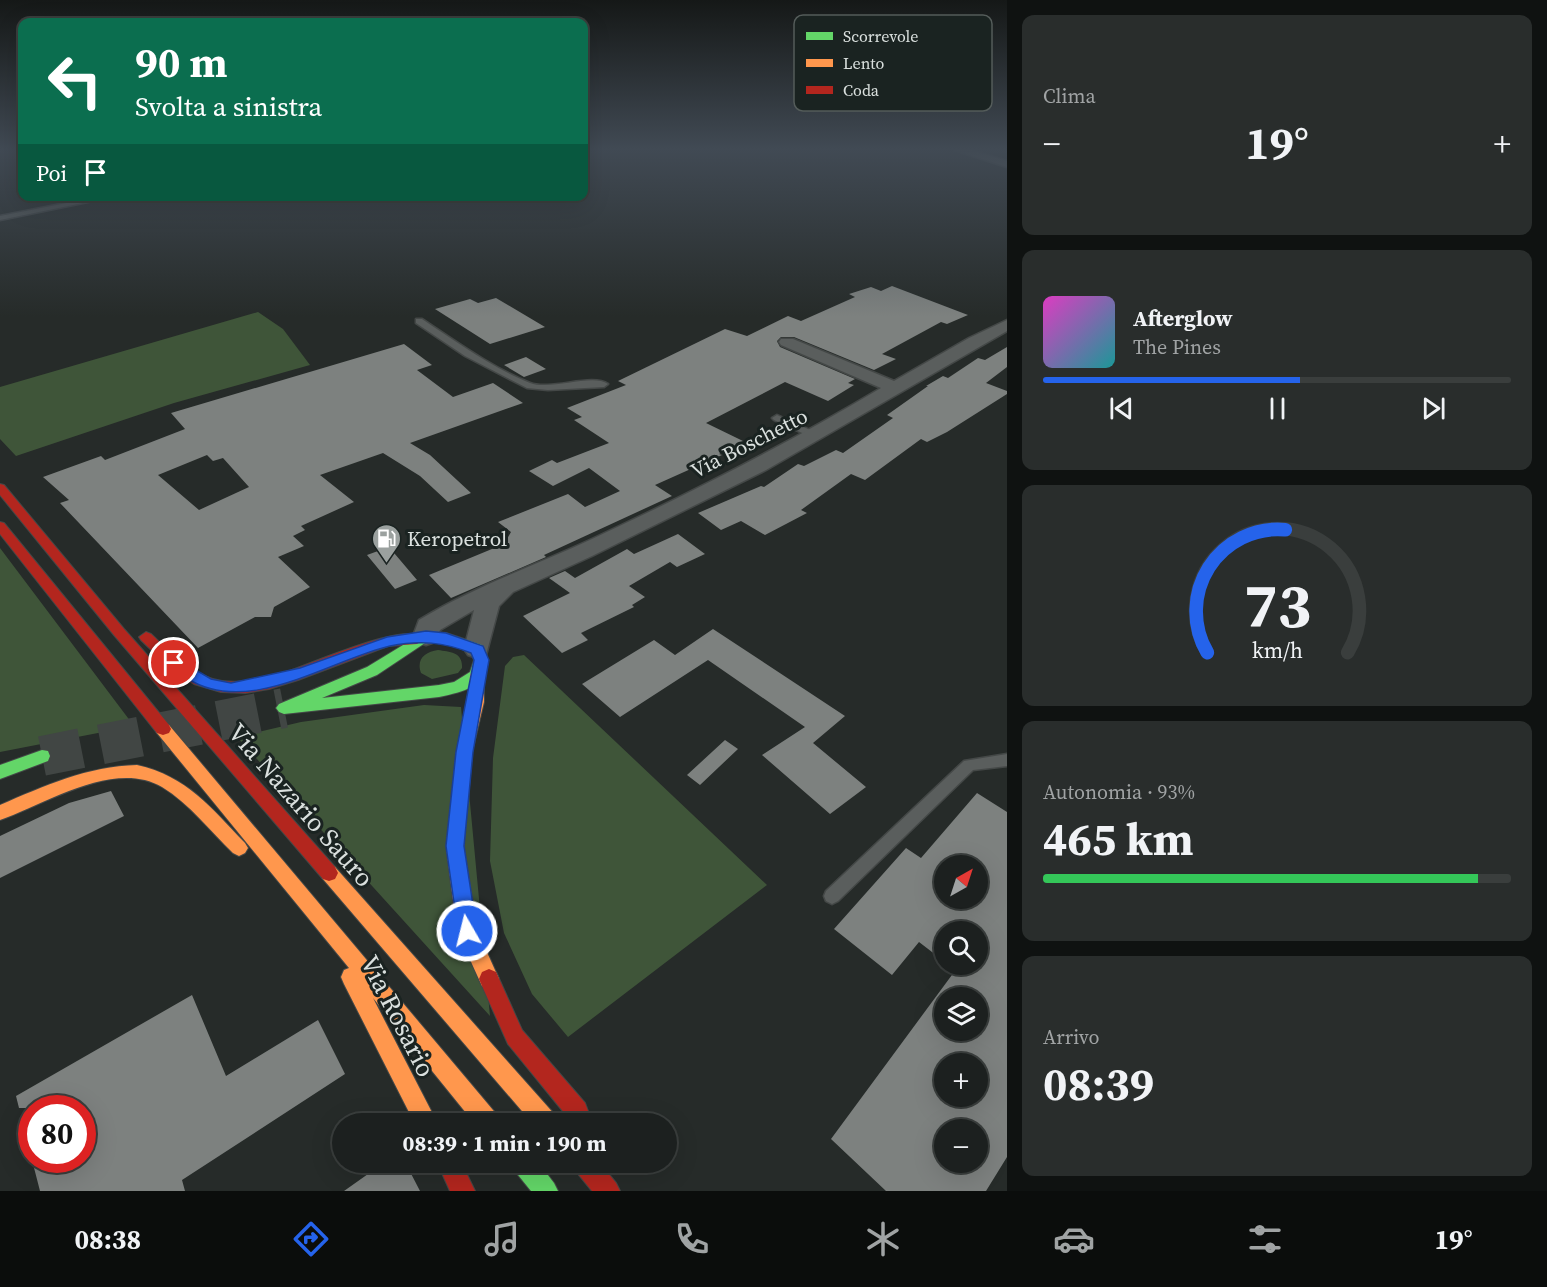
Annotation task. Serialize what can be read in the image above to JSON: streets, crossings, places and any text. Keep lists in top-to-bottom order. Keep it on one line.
{"streets":{"main road":["Via Nazario Sauro","Via Rosario"],"street":["Via Boschetto"]},"places":{"fuel station":["Keropetrol"]},"legend":["Scorrevole","Lento","Coda"],"north":"top right","page":{"tile":["Clima",["Autonomia · 93%","465 km"],["Arrivo","08:39"]],"turn":["90 m","Svolta a sinistra"],"heat":["−","19°","+"],"then":"Poi","song":["Afterglow","The Pines"],"map_buttons":["+","−"],"limit":"80","trip":"08:39 · 1 min · 190 m","tabs":["08:38","19°"],"gauge":["73","km/h"]}}
